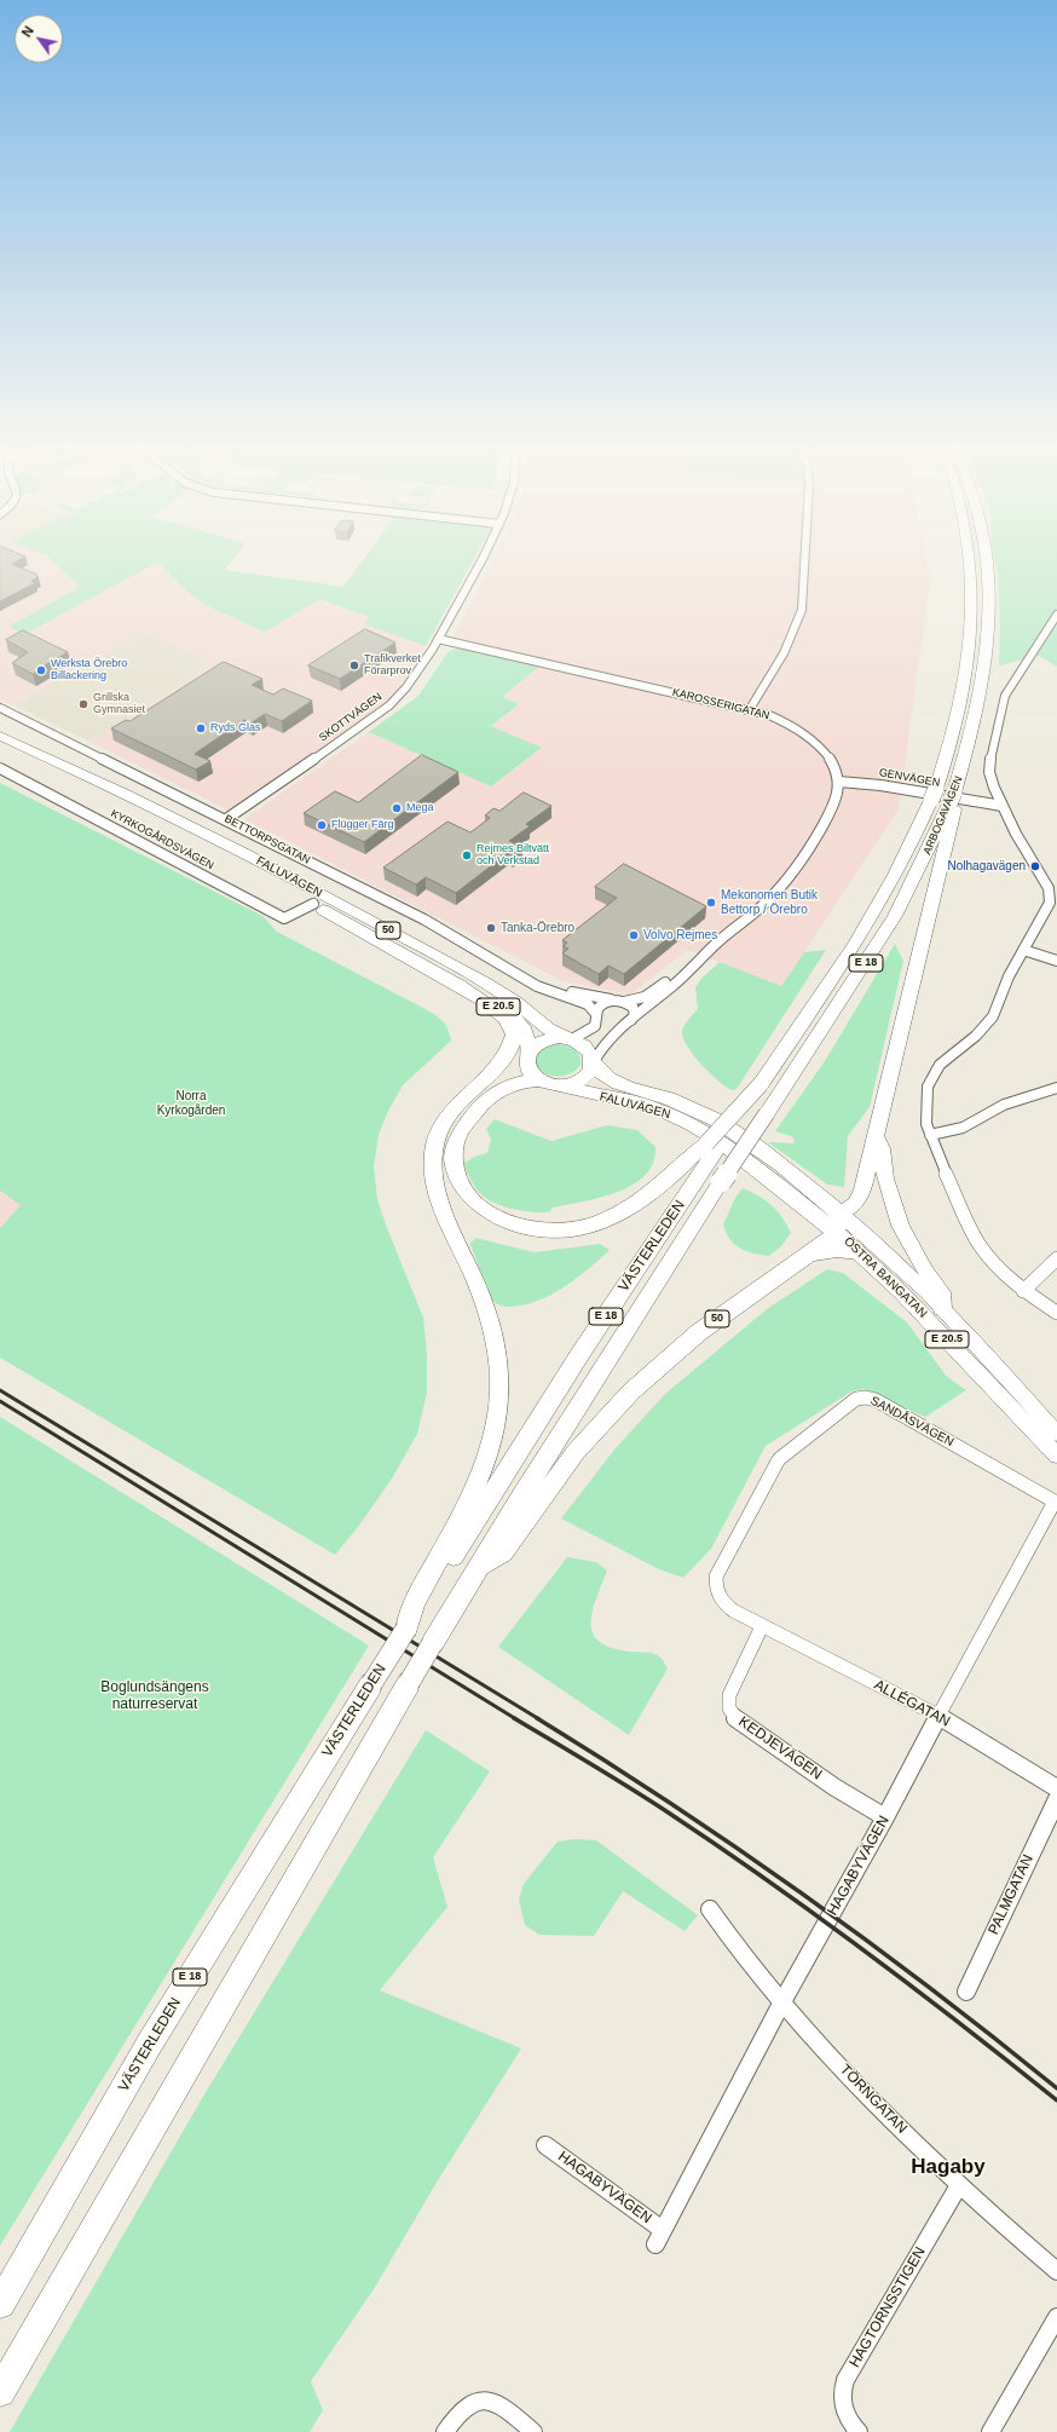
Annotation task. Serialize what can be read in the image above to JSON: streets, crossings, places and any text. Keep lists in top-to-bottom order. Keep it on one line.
{"streets":{"highway":["ARBOGAVÄGEN","FALUVÄGEN","50","E 18","E 20.5","VÄSTERLEDEN","ÖSTRA BANGATAN"],"street":["KAROSSERIGATAN","SKOTTVÄGEN","GENVÄGEN","KYRKOGÅRDSVÄGEN","BETTORPSGATAN","SANDÅSVÄGEN","ALLÉGATAN","KEDJEVÄGEN","HAGABYVÄGEN","PALMGATAN","TÖRNGATAN","HAGTORNSSTIGEN"]},"crossings":[["KAROSSERIGATAN","SKOTTVÄGEN"],["KAROSSERIGATAN","GENVÄGEN"],["SKOTTVÄGEN","BETTORPSGATAN"],["ARBOGAVÄGEN","FALUVÄGEN"],["ARBOGAVÄGEN","E 18"],["ARBOGAVÄGEN","VÄSTERLEDEN"],["ARBOGAVÄGEN","ÖSTRA BANGATAN"],["KYRKOGÅRDSVÄGEN","FALUVÄGEN"],["FALUVÄGEN","50"],["FALUVÄGEN","E 18"],["FALUVÄGEN","E 20.5"],["FALUVÄGEN","VÄSTERLEDEN"],["FALUVÄGEN","ÖSTRA BANGATAN"],["50","E 18"],["50","E 20.5"],["50","VÄSTERLEDEN"],["50","ÖSTRA BANGATAN"],["E 18","E 20.5"],["E 18","VÄSTERLEDEN"],["E 18","ÖSTRA BANGATAN"],["VÄSTERLEDEN","ÖSTRA BANGATAN"],["SANDÅSVÄGEN","ALLÉGATAN"],["SANDÅSVÄGEN","KEDJEVÄGEN"],["SANDÅSVÄGEN","HAGABYVÄGEN"],["ALLÉGATAN","KEDJEVÄGEN"],["ALLÉGATAN","HAGABYVÄGEN"],["KEDJEVÄGEN","HAGABYVÄGEN"],["HAGABYVÄGEN","TÖRNGATAN"],["TÖRNGATAN","HAGTORNSSTIGEN"]],"districts":["Hagaby"],"parks":["Norra Kyrkogården","Boglundsängens naturreservat"],"places":["Trafikverket Förarprov","Werksta Örebro Billackering","Grillska Gymnasiet","Ryds Glas","Mega","Flügger Färg","Rejmes Biltvätt och Verkstad","Nolhagavägen","Mekonomen Butik Bettorp / Örebro","Tanka-Örebro","Volvo Rejmes"],"north":"top left"}
